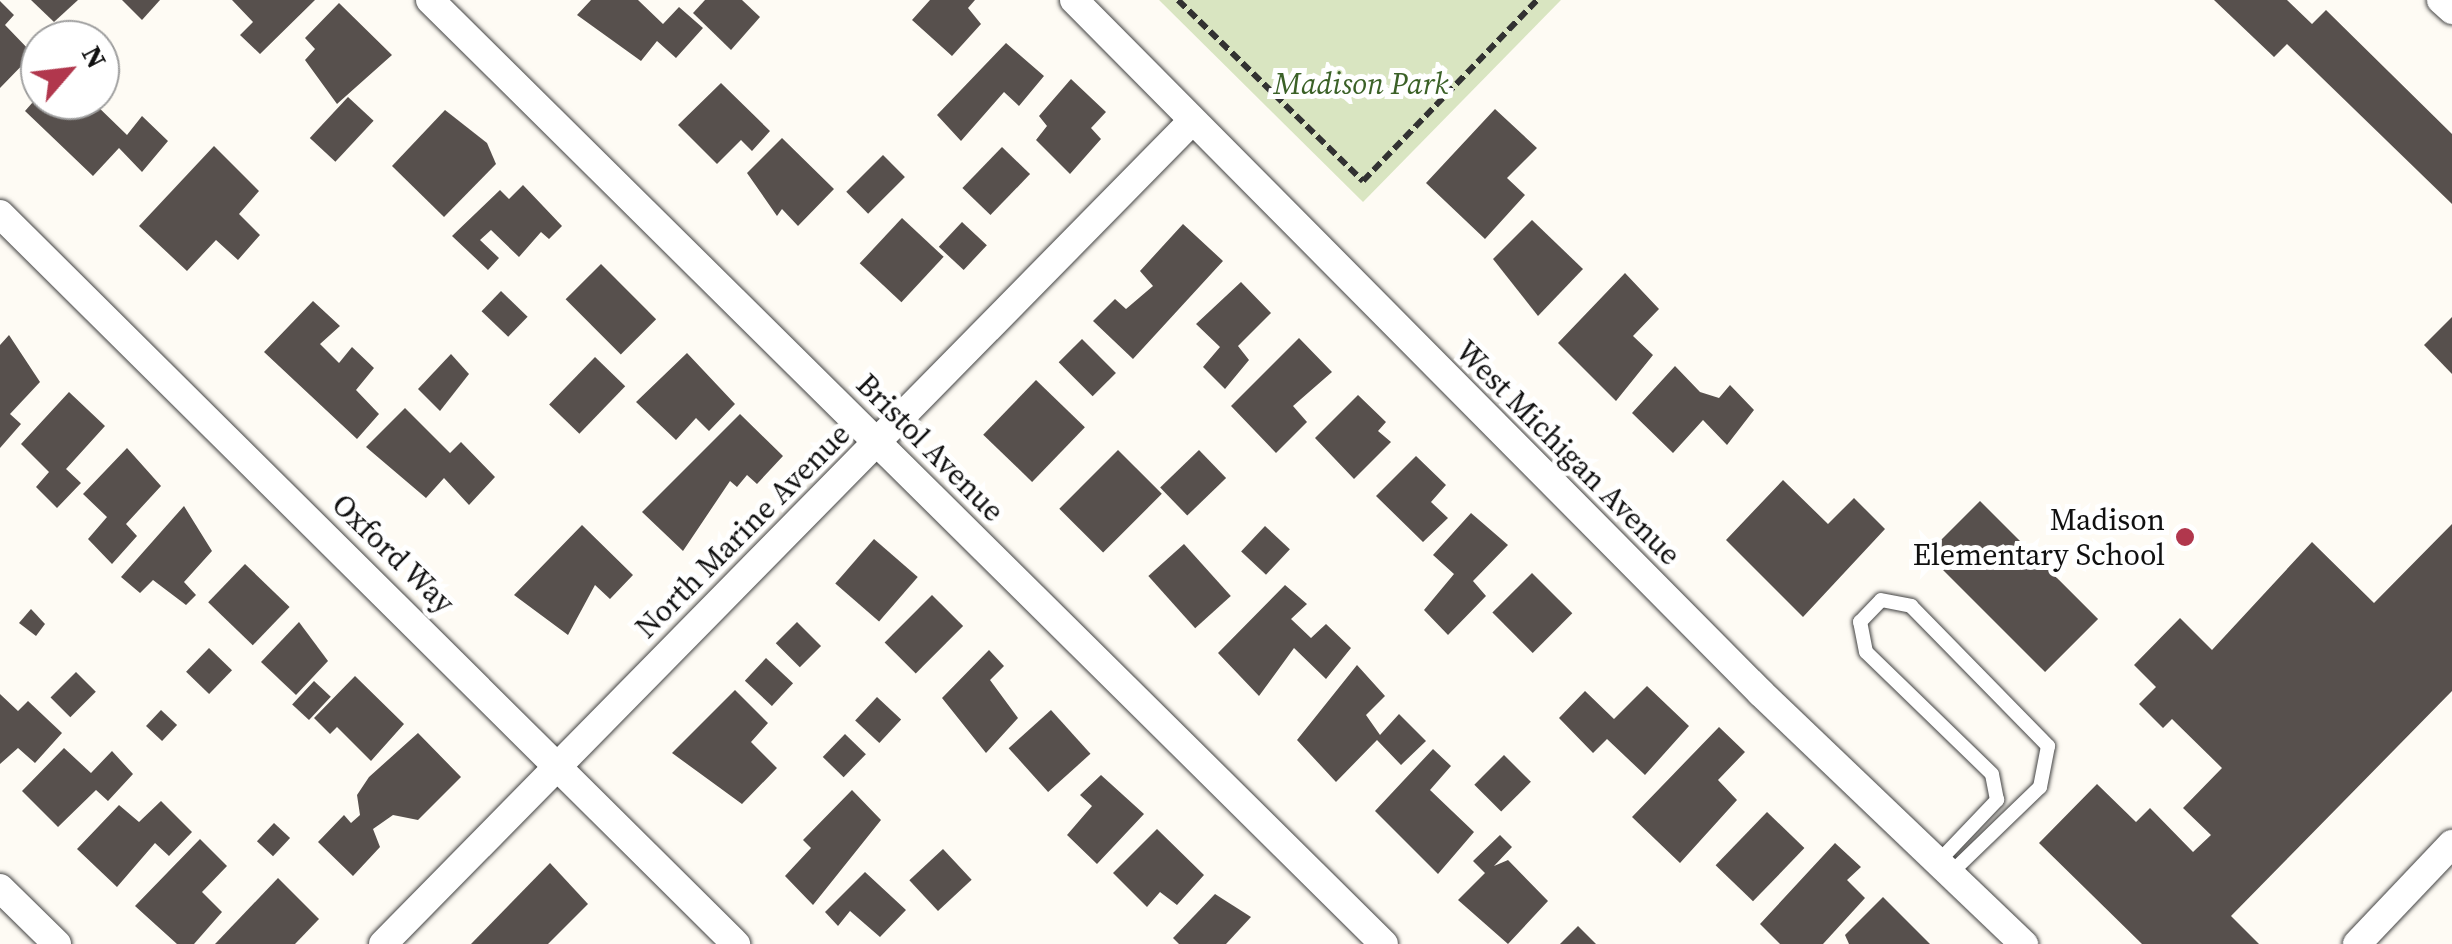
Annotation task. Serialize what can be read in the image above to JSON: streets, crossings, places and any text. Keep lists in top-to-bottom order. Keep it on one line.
{"streets":{"street":["Bristol Avenue","West Michigan Avenue","North Marine Avenue","Oxford Way"]},"crossings":[["Bristol Avenue","North Marine Avenue"],["West Michigan Avenue","North Marine Avenue"],["North Marine Avenue","Oxford Way"]],"parks":["Madison Park"],"places":["Madison Elementary School"],"north":"top right"}
